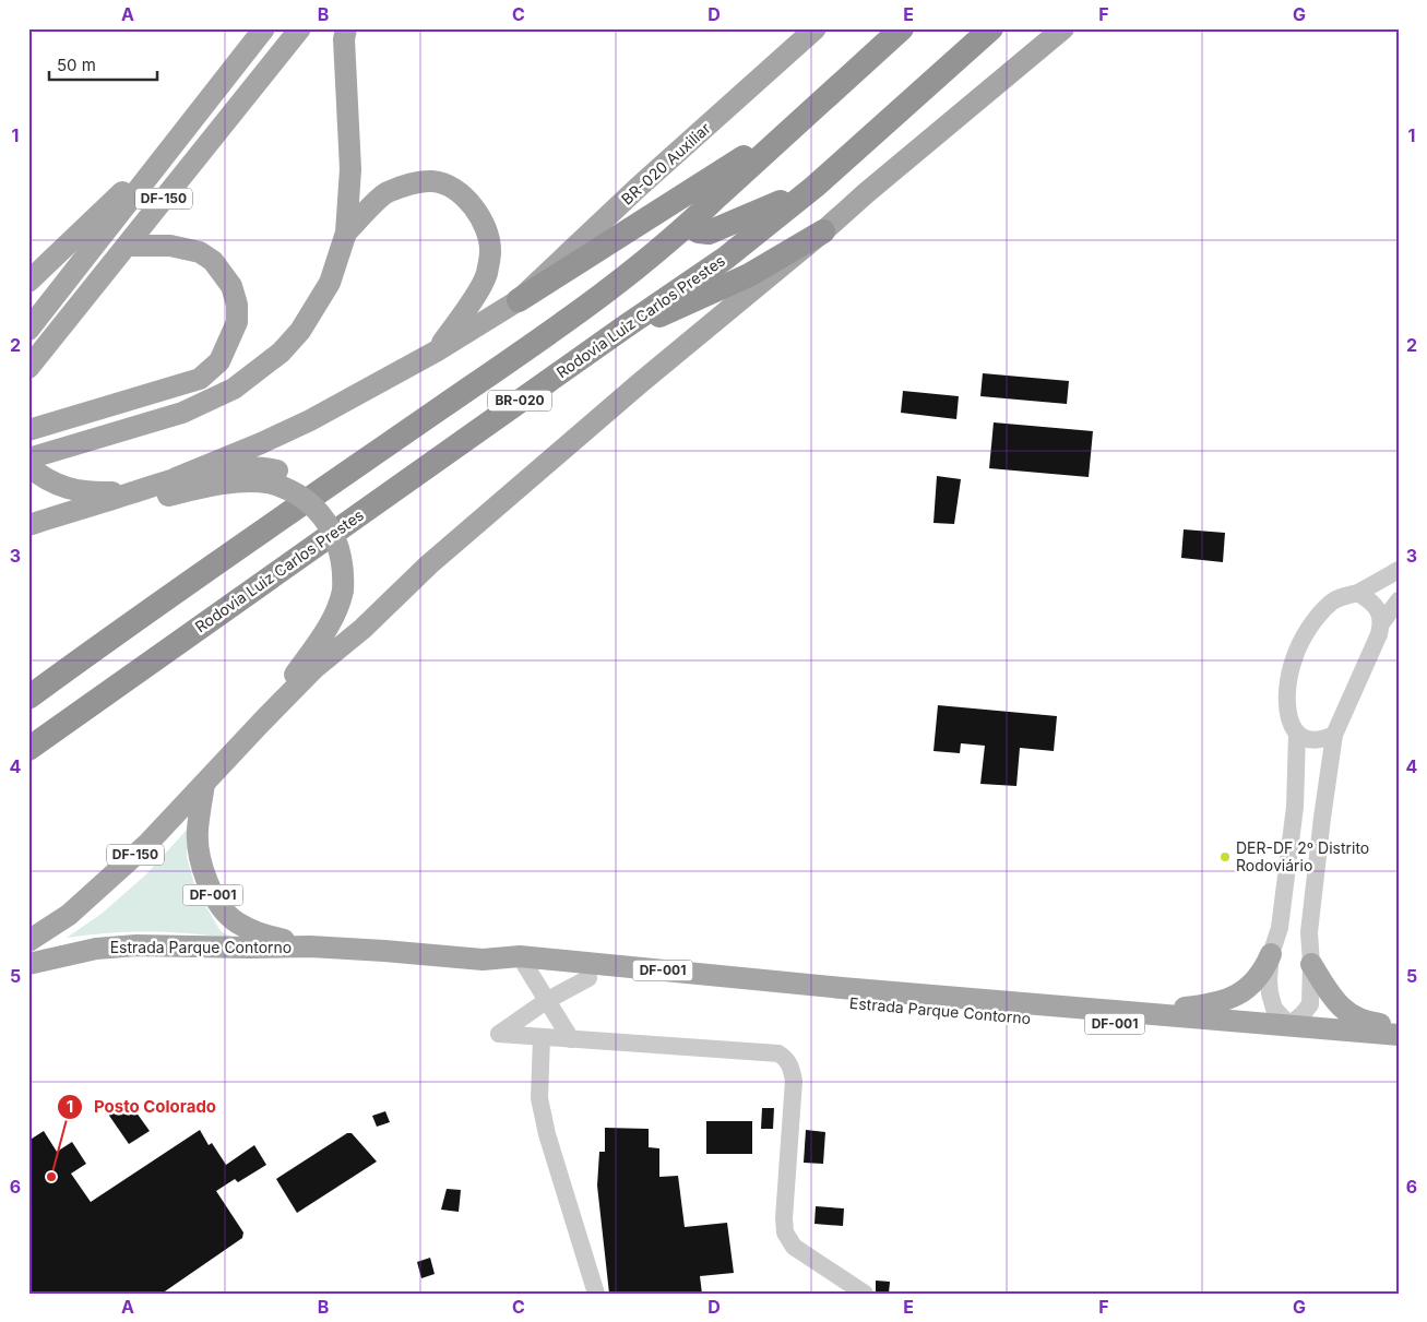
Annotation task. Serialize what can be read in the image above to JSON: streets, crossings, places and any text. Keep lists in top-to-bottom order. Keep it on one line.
{"streets":{"highway":["Rodovia Luiz Carlos Prestes","BR-020"],"main road":["BR-020 Auxiliar","DF-150","DF-001","Estrada Parque Contorno"]},"crossings":[["BR-020 Auxiliar","DF-150"],["DF-150","Estrada Parque Contorno"]],"places":["DER-DF 2º Distrito Rodoviário","Posto Colorado"],"scale_bar":"50 m","grid":{"columns":["A","B","C","D","E","F","G"],"rows":["1","2","3","4","5","6"]}}
